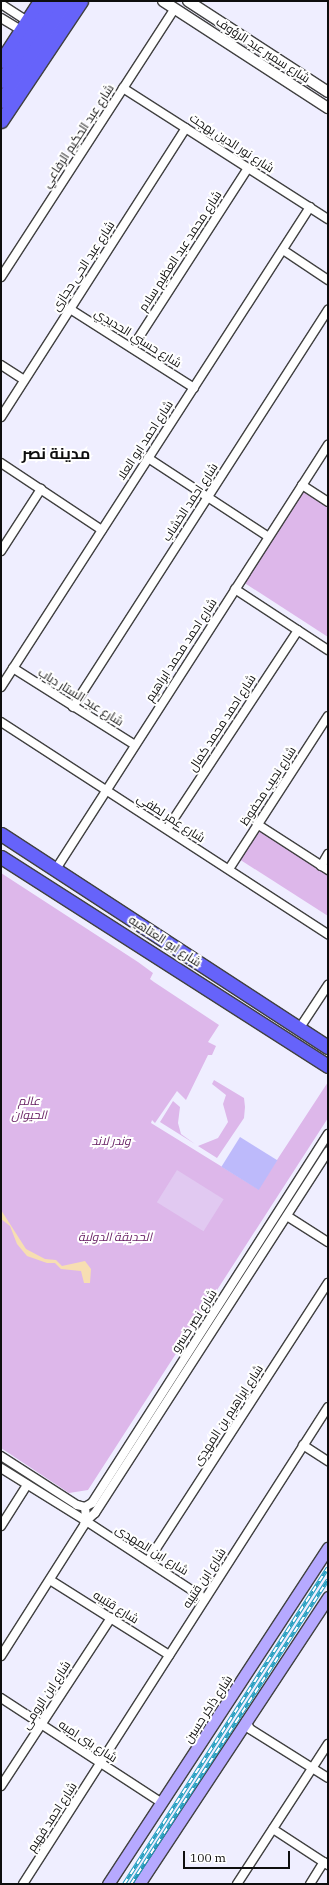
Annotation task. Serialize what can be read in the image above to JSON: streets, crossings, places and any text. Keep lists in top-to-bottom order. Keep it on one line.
{"streets":{"main road":["شارع ابو العتاهيه","شارع ذاكر حسين"],"street":["شارع سمير عبد الرؤوف","شارع عبد الحكيم الرفاعي","شارع نور الدين بهجت","شارع محمد عبد العظيم سلام","شارع عبد الحى حجازى","شارع حسني الحديدي","شارع احمد ابو العلا","شارع احمد الخشاب","شارع احمد محمد ابراهيم","شارع عبد الستار دياب","شارع احمد محمد كمال","شارع نجيب محفوظ","شارع عمر لطفي","شارع نصر خسرو","شارع ابراهيم بن المهدى","شارع ابن المهدى","شارع ابن قتيبه","شارع قتيبه","شارع ابن الرومى","شارع بنى اميه","شارع احمد فهيم"]},"crossings":[["شارع سمير عبد الرؤوف","شارع عبد الحكيم الرفاعي"],["شارع عبد الحكيم الرفاعي","شارع نور الدين بهجت"],["شارع نور الدين بهجت","شارع محمد عبد العظيم سلام"],["شارع نور الدين بهجت","شارع عبد الحى حجازى"],["شارع نور الدين بهجت","شارع احمد ابو العلا"],["شارع محمد عبد العظيم سلام","شارع حسني الحديدي"],["شارع عبد الحى حجازى","شارع حسني الحديدي"],["شارع حسني الحديدي","شارع احمد ابو العلا"],["شارع احمد ابو العلا","شارع عبد الستار دياب"],["شارع احمد الخشاب","شارع عبد الستار دياب"],["شارع احمد محمد ابراهيم","شارع عبد الستار دياب"],["شارع احمد محمد ابراهيم","شارع عمر لطفي"],["شارع احمد محمد ابراهيم","شارع ابو العتاهيه"],["شارع احمد محمد كمال","شارع عمر لطفي"],["شارع نجيب محفوظ","شارع عمر لطفي"],["شارع نصر خسرو","شارع ابن المهدى"],["شارع ابراهيم بن المهدى","شارع ابن المهدى"],["شارع ابن المهدى","شارع ابن قتيبه"],["شارع ابن قتيبه","شارع قتيبه"],["شارع ابن قتيبه","شارع بنى اميه"],["شارع ابن قتيبه","شارع احمد فهيم"],["شارع قتيبه","شارع ابن الرومى"],["شارع ابن الرومى","شارع بنى اميه"],["شارع ذاكر حسين","شارع بنى اميه"],["شارع بنى اميه","شارع احمد فهيم"]],"districts":["مدينة نصر"],"parks":["عالم الحيوان","وندر لاند","الحديقة الدولية"],"scale_bar":"100 m"}
